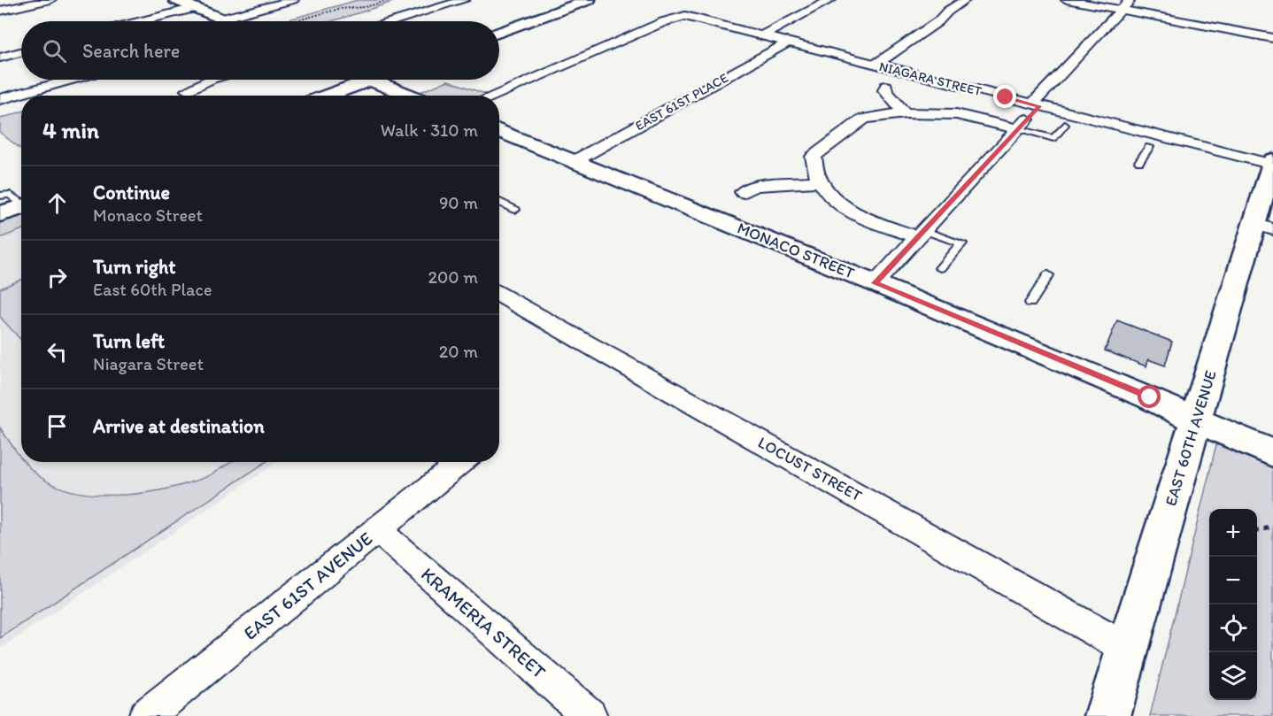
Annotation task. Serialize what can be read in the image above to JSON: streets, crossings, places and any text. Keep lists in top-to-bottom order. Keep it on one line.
{"streets":{"street":["NIAGARA STREET","EAST 61ST PLACE","MONACO STREET","EAST 60TH AVENUE","LOCUST STREET","EAST 61ST AVENUE","KRAMERIA STREET"]},"crossings":[["NIAGARA STREET","EAST 61ST PLACE"],["NIAGARA STREET","EAST 60TH AVENUE"],["EAST 61ST PLACE","MONACO STREET"],["MONACO STREET","EAST 60TH AVENUE"],["EAST 60TH AVENUE","LOCUST STREET"],["EAST 61ST AVENUE","KRAMERIA STREET"]],"page":{"search":"Search here","heading":["4 min","Walk · 310 m"],"list":[["Continue","Monaco Street","90 m"],["Turn right","East 60th Place","200 m"],["Turn left","Niagara Street","20 m"],"Arrive at destination"],"map_buttons":["+","−"]}}
